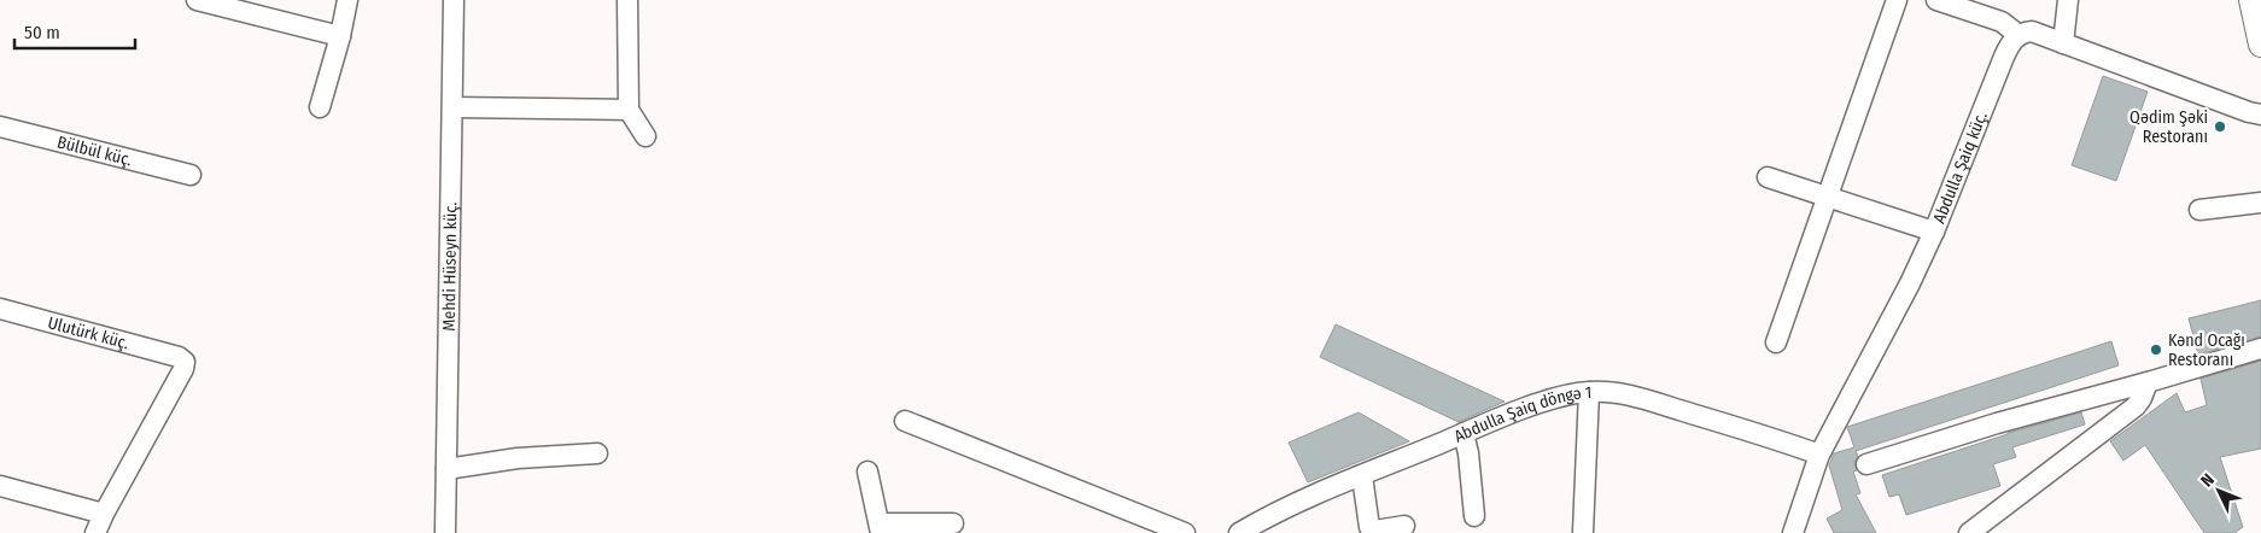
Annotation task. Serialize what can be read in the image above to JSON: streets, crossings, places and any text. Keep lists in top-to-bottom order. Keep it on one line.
{"streets":{"street":["Bülbül küç.","Abdulla Şaiq küç.","Mehdi Hüseyn küç.","Ulutürk küç.","Abdulla Şaiq döngə 1"]},"crossings":[["Abdulla Şaiq küç.","Abdulla Şaiq döngə 1"]],"places":["Qədim Şəki Restoranı","Kənd Ocağı Restoranı"],"scale_bar":"50 m","north":"top left"}
